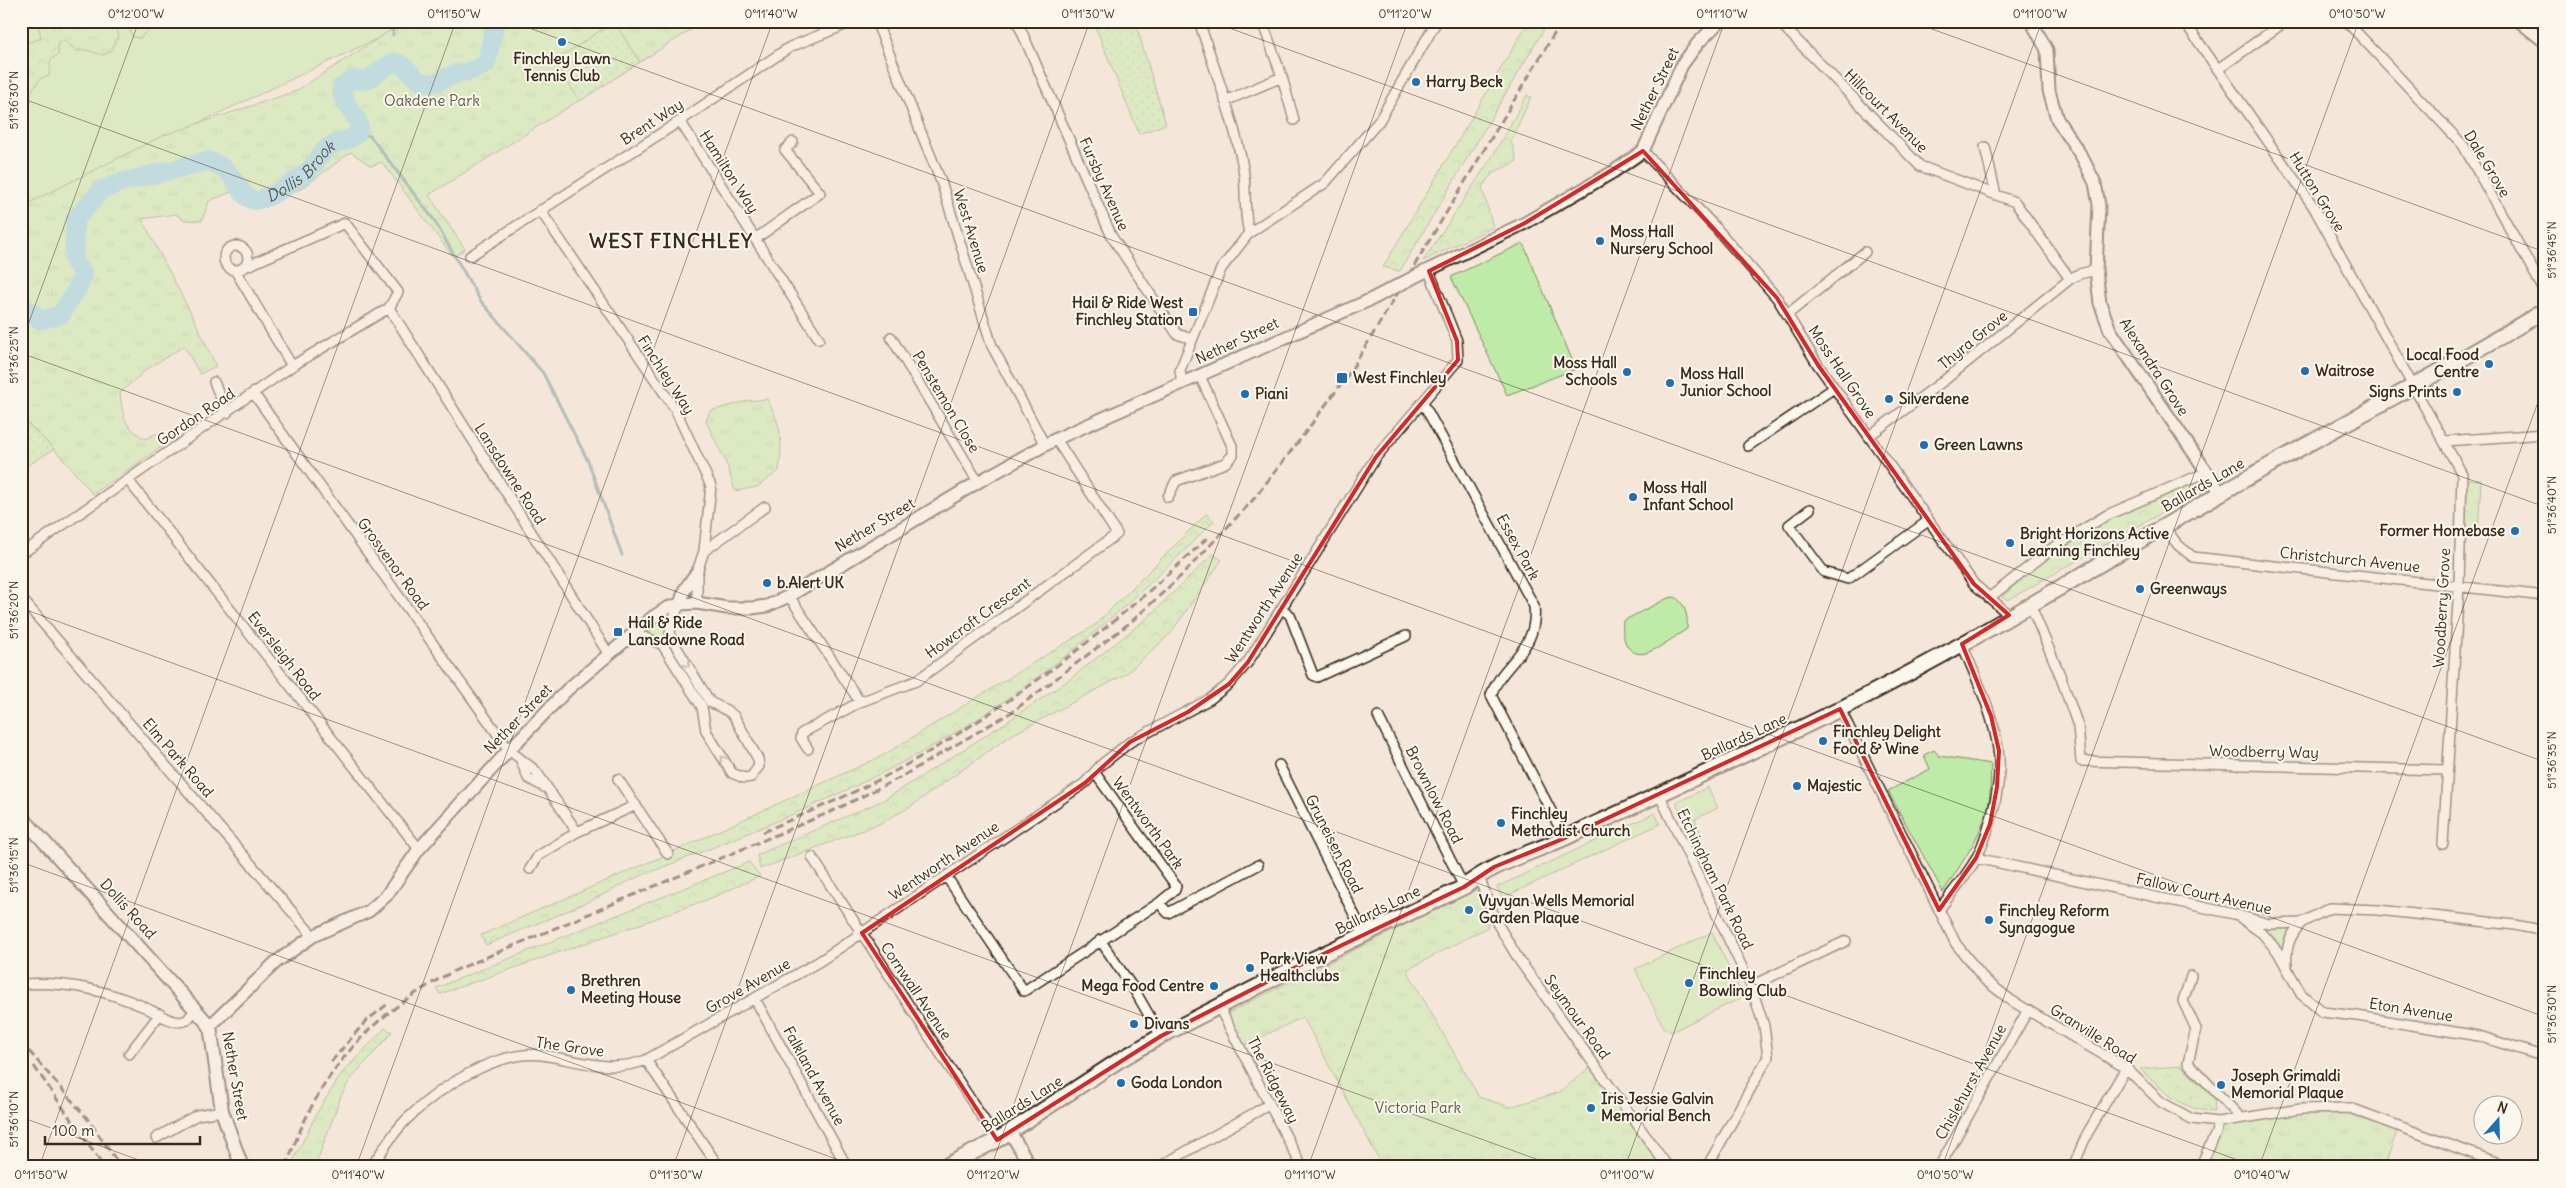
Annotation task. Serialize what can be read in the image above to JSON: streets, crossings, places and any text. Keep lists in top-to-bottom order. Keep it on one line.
{"streets":{"main road":["Nether Street","Ballards Lane","Dollis Road"],"street":["Hillcourt Avenue","Brent Way","Dale Grove","Hamilton Way","Fursby Avenue","Hutton Grove","West Avenue","Thyra Grove","Alexandra Grove","Moss Hall Grove","Finchley Way","Penstemon Close","Gordon Road","Lansdowne Road","Essex Park","Christchurch Avenue","Grosvenor Road","Wentworth Avenue","Woodberry Grove","Howcroft Crescent","Eversleigh Road","Woodberry Way","Elm Park Road","Brownlow Road","Wentworth Park","Gruneisen Road","Etchingham Park Road","Fallow Court Avenue","Grove Avenue","Cornwall Avenue","Eton Avenue","Seymour Road","Granville Road","The Grove","Falkland Avenue","The Ridgeway","Chislehurst Avenue"]},"crossings":[["Nether Street","West Avenue"],["Nether Street","Moss Hall Grove"],["Nether Street","Finchley Way"],["Nether Street","Penstemon Close"],["Nether Street","Lansdowne Road"],["Nether Street","Grosvenor Road"],["Nether Street","Howcroft Crescent"],["Nether Street","Eversleigh Road"],["Nether Street","Elm Park Road"],["Nether Street","Dollis Road"],["Hillcourt Avenue","Thyra Grove"],["Brent Way","Hamilton Way"],["Brent Way","Finchley Way"],["Hutton Grove","Ballards Lane"],["Hutton Grove","Woodberry Grove"],["Thyra Grove","Alexandra Grove"],["Thyra Grove","Moss Hall Grove"],["Alexandra Grove","Ballards Lane"],["Moss Hall Grove","Ballards Lane"],["Gordon Road","Lansdowne Road"],["Gordon Road","Grosvenor Road"],["Gordon Road","Eversleigh Road"],["Ballards Lane","Essex Park"],["Ballards Lane","Christchurch Avenue"],["Ballards Lane","Woodberry Grove"],["Ballards Lane","Woodberry Way"],["Ballards Lane","Brownlow Road"],["Ballards Lane","Gruneisen Road"],["Ballards Lane","Etchingham Park Road"],["Ballards Lane","Cornwall Avenue"],["Ballards Lane","Seymour Road"],["Ballards Lane","Granville Road"],["Ballards Lane","The Ridgeway"],["Essex Park","Wentworth Avenue"],["Christchurch Avenue","Woodberry Grove"],["Wentworth Avenue","Wentworth Park"],["Wentworth Avenue","Grove Avenue"],["Wentworth Avenue","Cornwall Avenue"],["Woodberry Grove","Woodberry Way"],["Fallow Court Avenue","Eton Avenue"],["Grove Avenue","Cornwall Avenue"],["Grove Avenue","The Grove"],["Grove Avenue","Falkland Avenue"],["Granville Road","Chislehurst Avenue"]],"districts":["WEST FINCHLEY"],"water":["Dollis Brook"],"parks":["Oakdene Park","Victoria Park"],"places":{"other":["Finchley Lawn Tennis Club","Harry Beck","Moss Hall Nursery School","Local Food Centre","Waitrose","Moss Hall Schools","Moss Hall Junior School","Signs Prints","Piani","Silverdene","Green Lawns","Moss Hall Infant School","Former Homebase","Bright Horizons Active Learning Finchley","b.Alert UK","Greenways","Finchley Delight Food & Wine","Majestic","Finchley Methodist Church","Vyvyan Wells Memorial Garden Plaque","Finchley Reform Synagogue","Park View Healthclubs","Finchley Bowling Club","Mega Food Centre","Brethren Meeting House","Divans","Goda London","Joseph Grimaldi Memorial Plaque","Iris Jessie Galvin Memorial Bench"],"transit":["Hail & Ride West Finchley Station","West Finchley","Hail & Ride Lansdowne Road"]},"scale_bar":"100 m","north":"top","coordinates":["0°12'00\"W","0°11'50\"W","0°11'40\"W","0°11'30\"W","0°11'20\"W","0°11'10\"W","0°11'00\"W","0°10'50\"W","51°36'30\"N","51°36'45\"N","51°36'25\"N","51°36'40\"N","51°36'20\"N","51°36'35\"N","51°36'15\"N","51°36'10\"N","0°10'40\"W"]}
